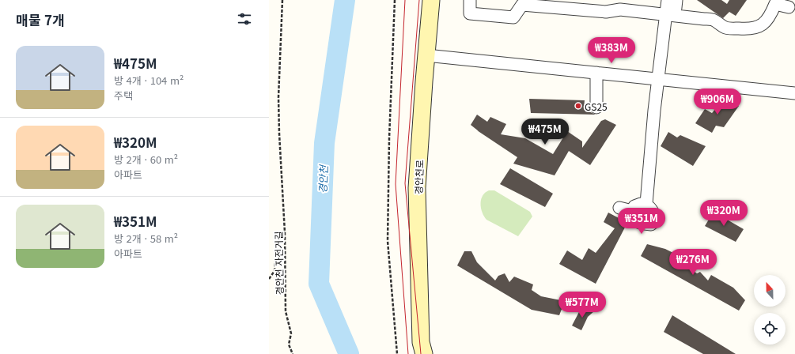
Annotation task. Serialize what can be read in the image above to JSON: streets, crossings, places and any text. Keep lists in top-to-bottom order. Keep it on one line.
{"streets":{"main road":["경안천로"],"path":["경안천 자전거길"]},"water":["경안천"],"places":["GS25"],"north":"top","page":{"heading":"매물 7개","price":["₩383M","₩906M","₩475M","₩320M","₩351M","₩276M","₩577M"],"list":[{"name":"₩475M","note":"방 4개 · 104 m² · 주택"},{"name":"₩320M","note":"방 2개 · 60 m² · 아파트"},{"name":"₩351M","note":"방 2개 · 58 m² · 아파트"}]}}
